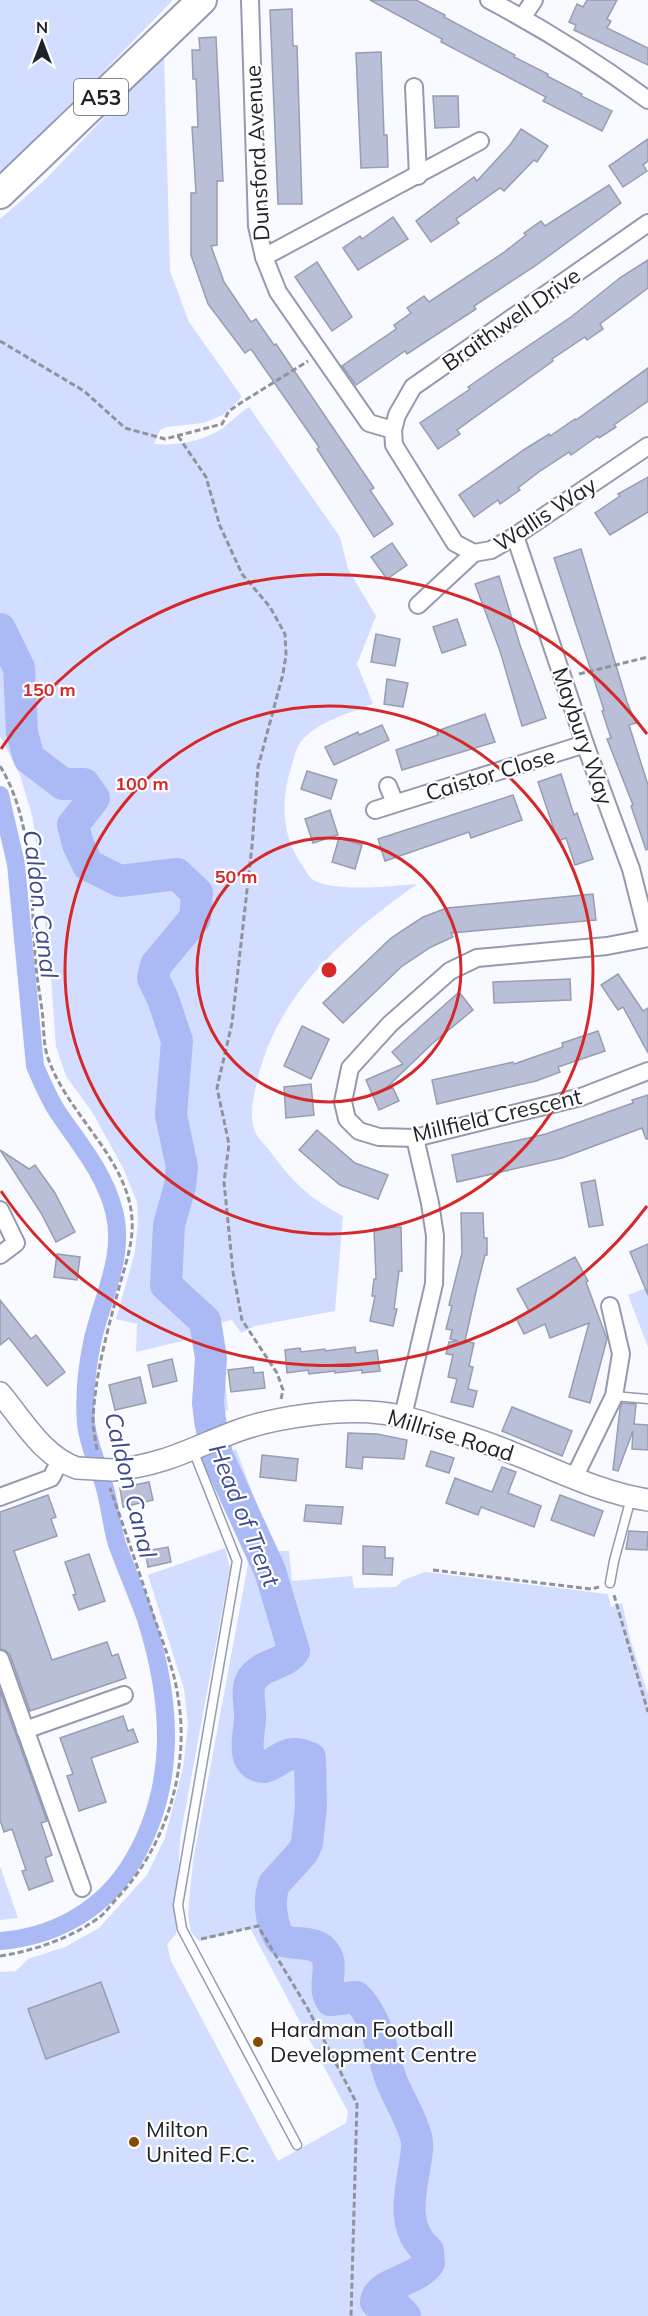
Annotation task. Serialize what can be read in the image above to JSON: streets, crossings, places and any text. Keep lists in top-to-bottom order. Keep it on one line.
{"streets":{"highway":["A53"],"street":["Dunsford Avenue","Braithwell Drive","Wallis Way","Maybury Way","Caistor Close","Millfield Crescent","Millrise Road"]},"crossings":[["Dunsford Avenue","Braithwell Drive"],["Wallis Way","Maybury Way"],["Maybury Way","Caistor Close"],["Maybury Way","Millfield Crescent"]],"water":["Caldon Canal","Head of Trent"],"places":["Hardman Football Development Centre","Milton United F.C."],"north":"top","rings":["150 m","100 m","50 m"]}
